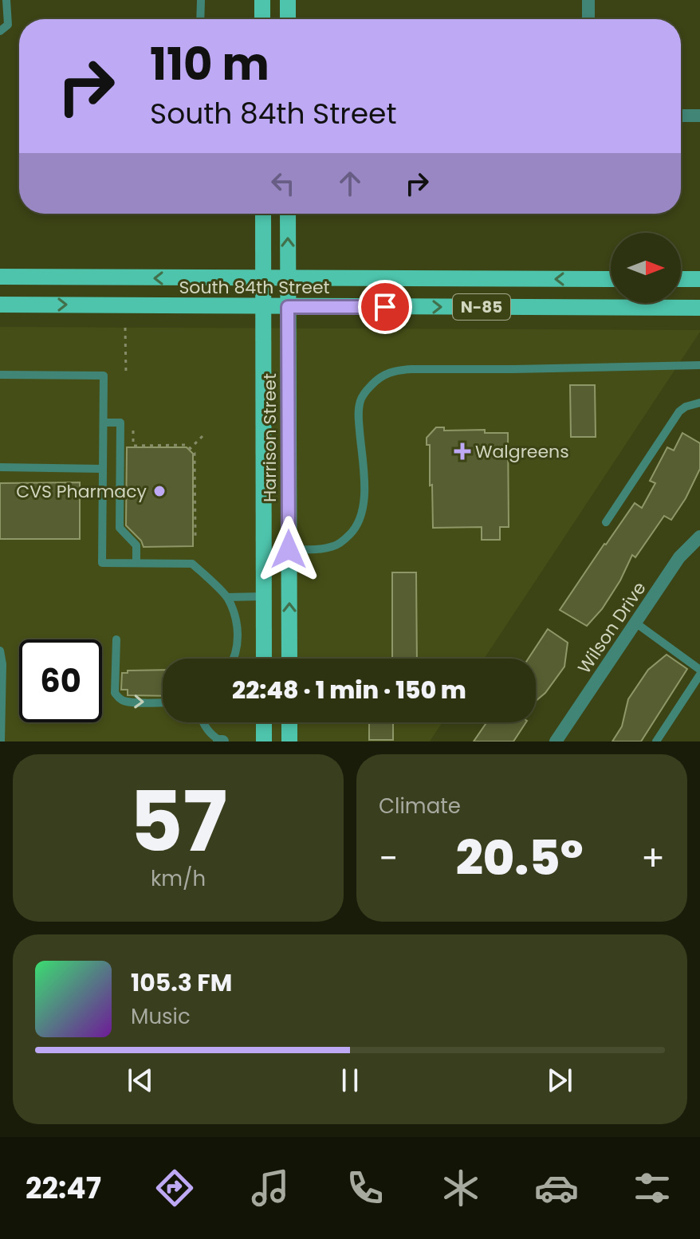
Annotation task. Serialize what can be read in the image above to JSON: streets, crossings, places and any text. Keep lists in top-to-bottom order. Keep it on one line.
{"streets":{"main road":["South 84th Street","N-85","Harrison Street"],"street":["Wilson Drive"]},"crossings":[["South 84th Street","Harrison Street"]],"places":{"health":["Walgreens"],"other":["CVS Pharmacy"]},"north":"right","page":{"turn":["110 m","South 84th Street"],"limit":"60","trip":"22:48 · 1 min · 150 m","tile":[["57","km/h"],"Climate"],"heat":["−","20.5°","+"],"song":["105.3 FM","Music"],"tabs":"22:47"}}
